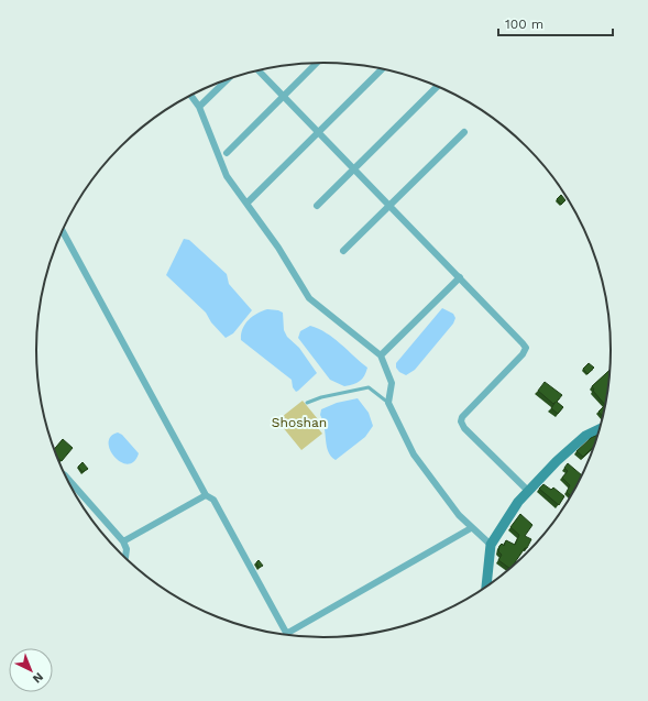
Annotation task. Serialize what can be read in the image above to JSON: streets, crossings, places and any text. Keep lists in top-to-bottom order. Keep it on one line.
{"parks":["Shoshan"],"scale_bar":"100 m","north":"bottom right"}
